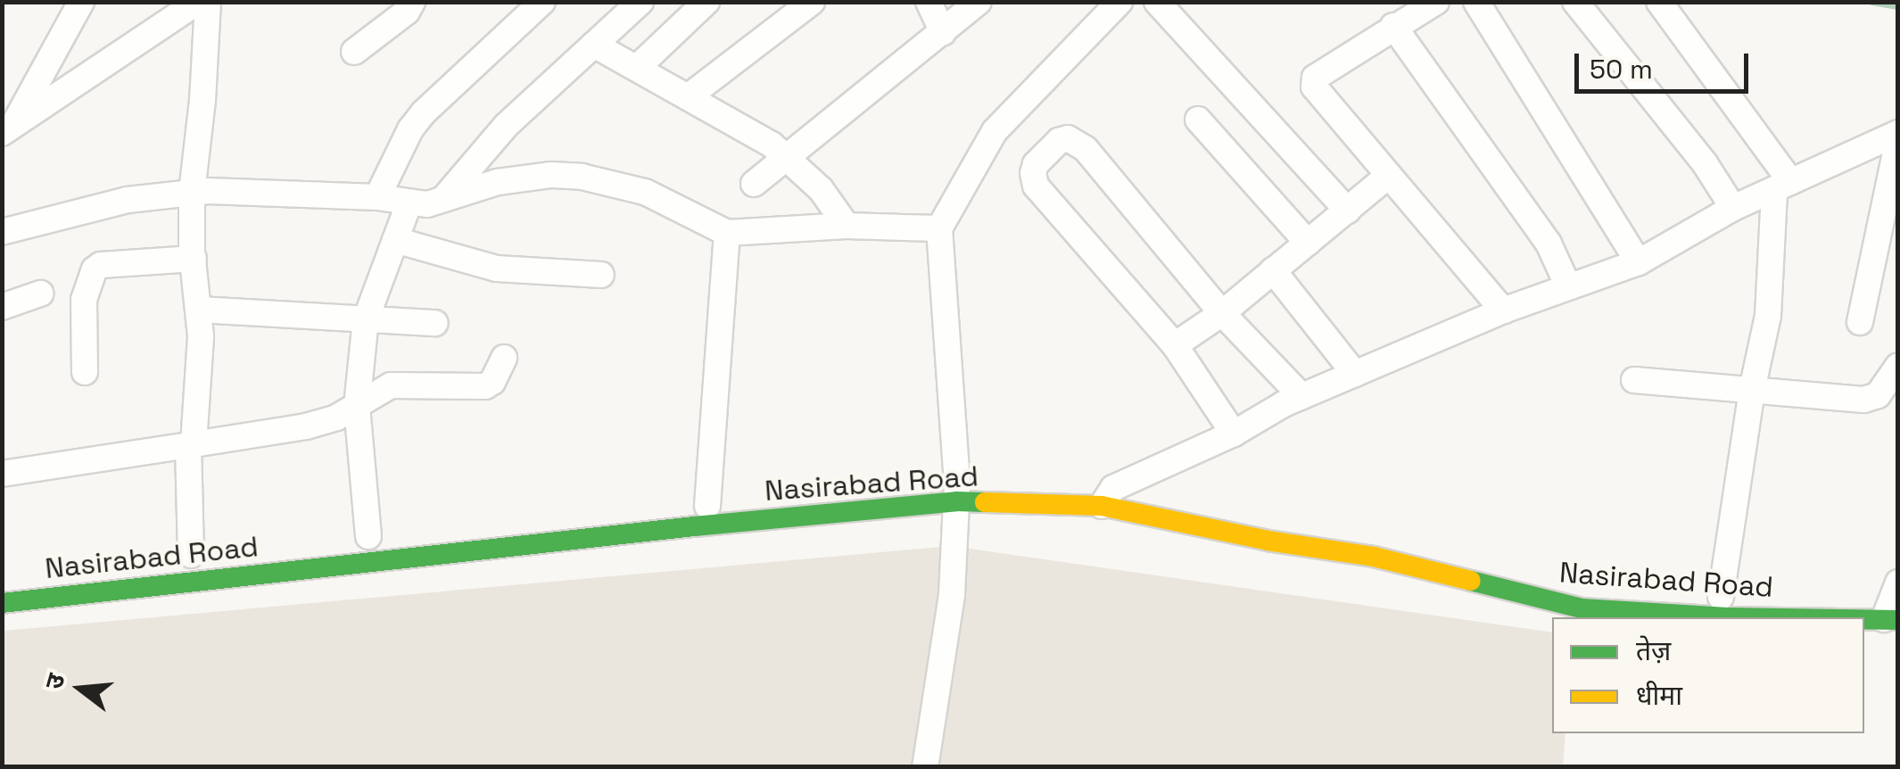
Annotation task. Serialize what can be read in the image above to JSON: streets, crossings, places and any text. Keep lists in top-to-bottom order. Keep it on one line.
{"streets":{"highway":["Nasirabad Road"]},"legend":["तेज़","धीमा"],"scale_bar":"50 m","north":"left"}
